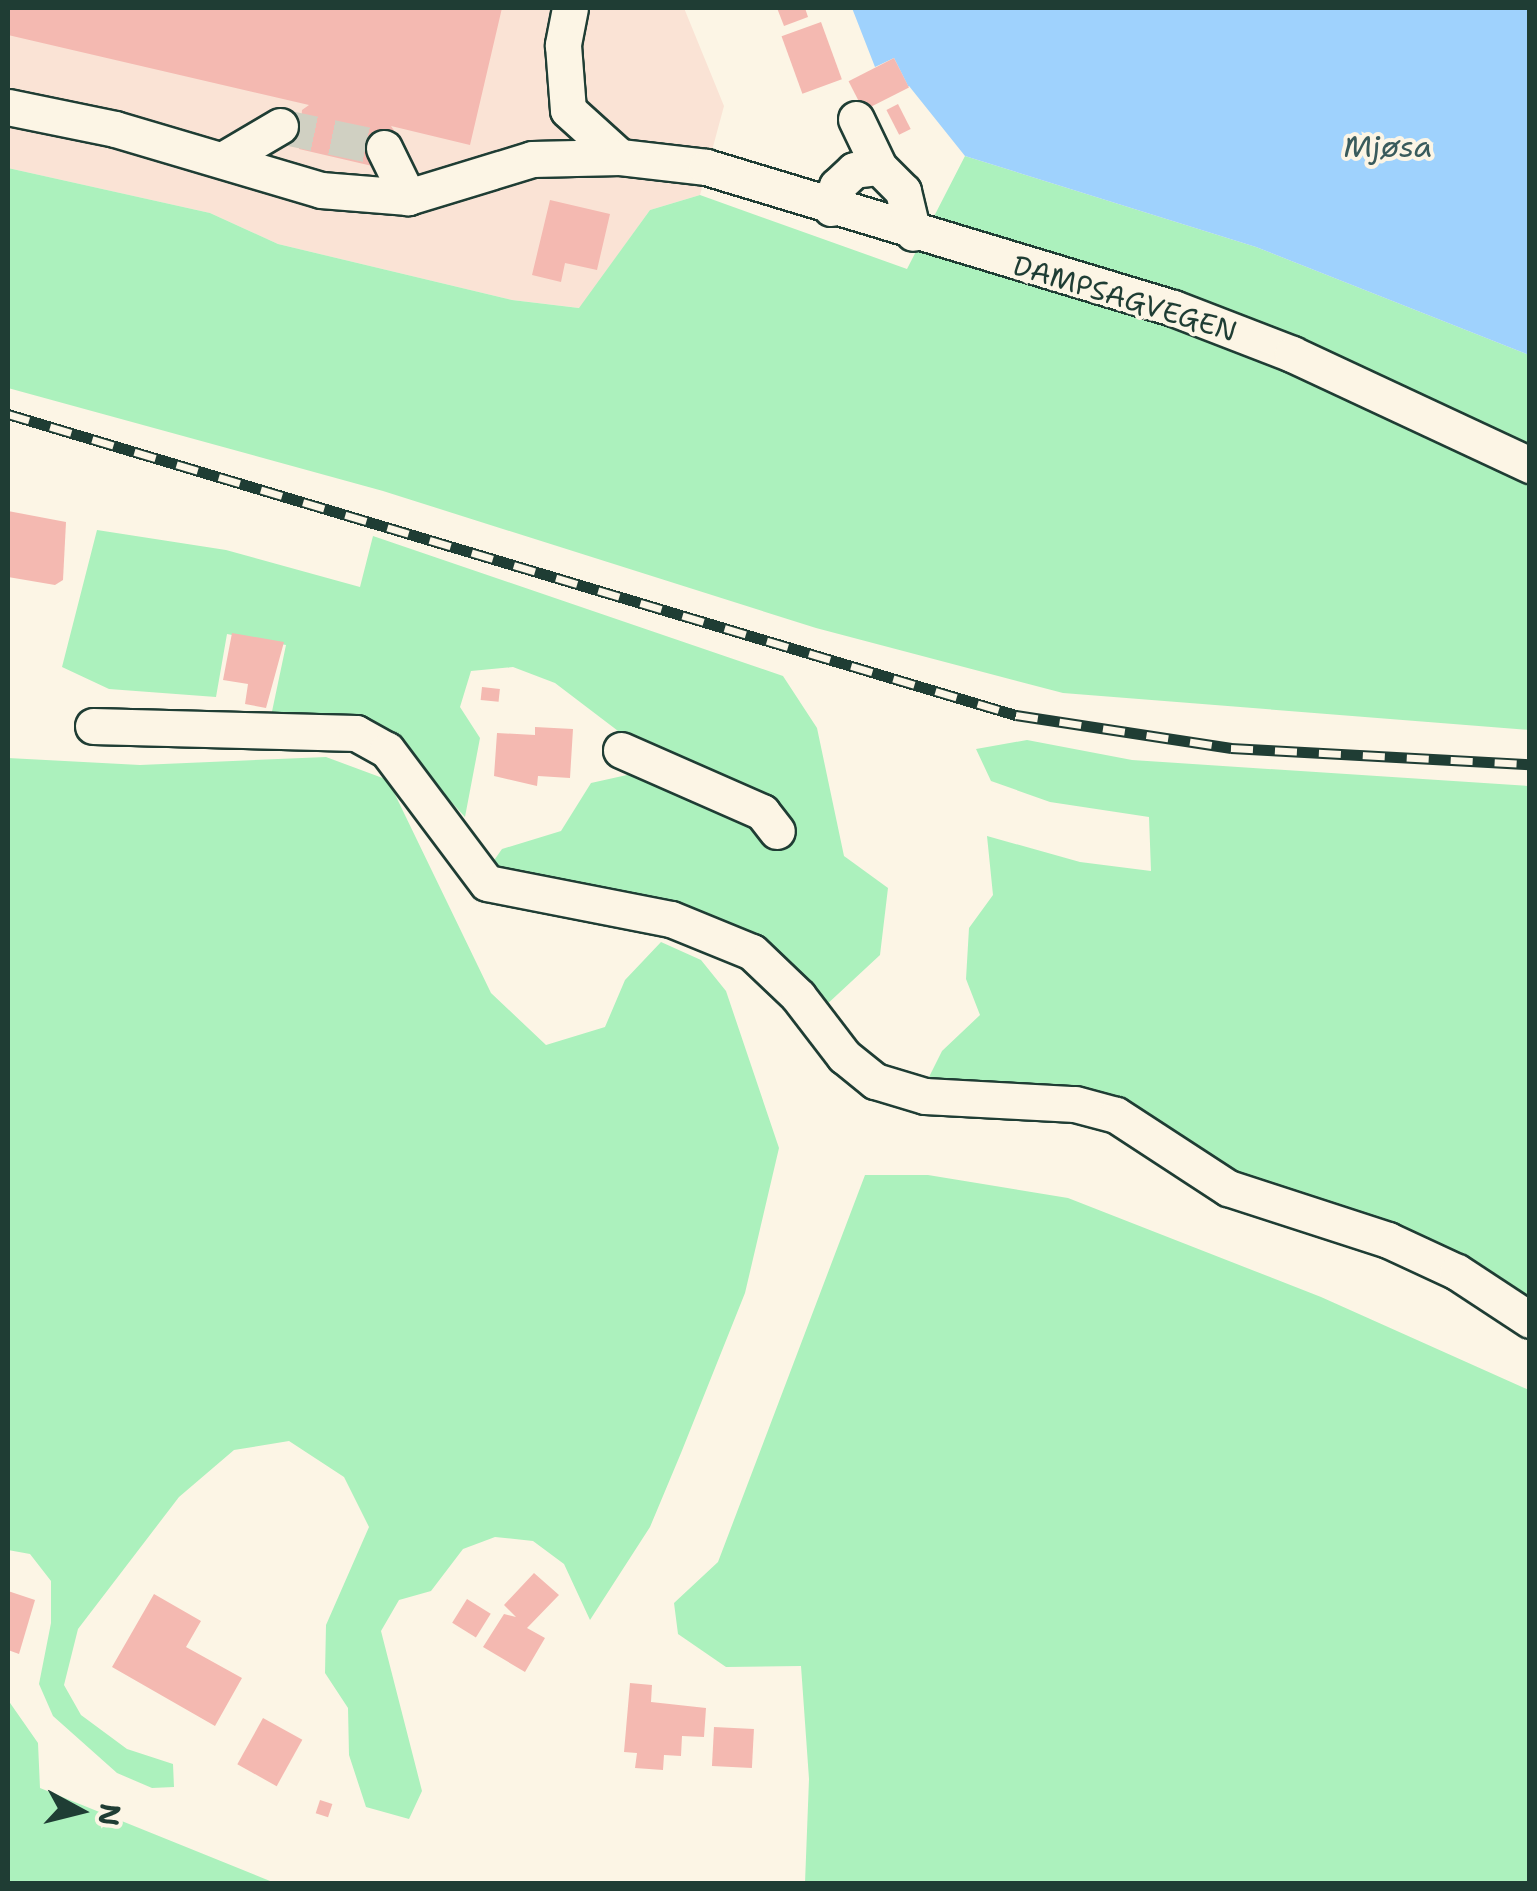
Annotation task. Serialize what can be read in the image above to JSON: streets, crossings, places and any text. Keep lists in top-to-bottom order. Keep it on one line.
{"streets":{"street":["DAMPSAGVEGEN"]},"water":["Mjøsa"],"north":"right"}
